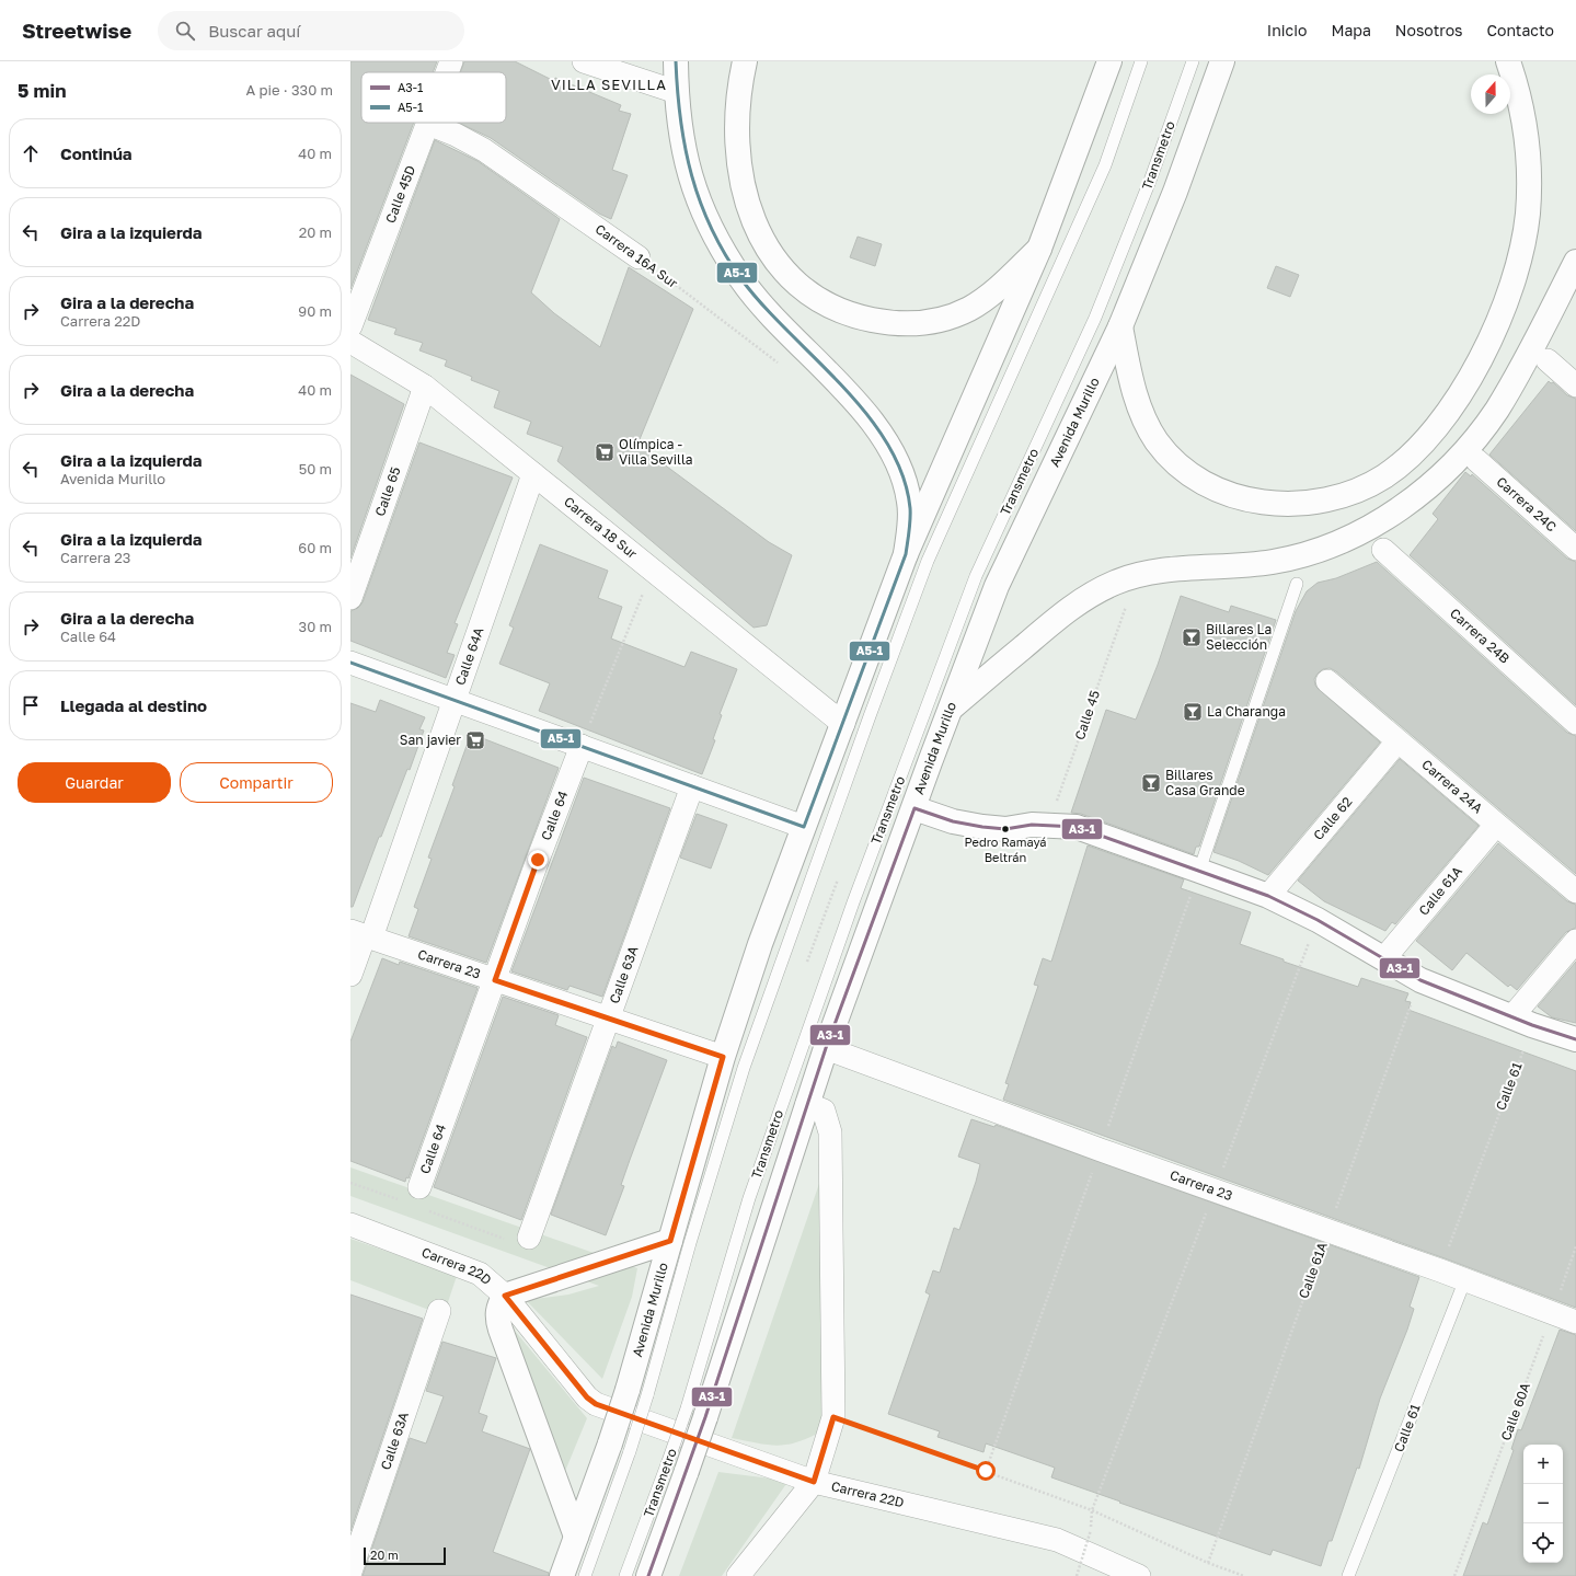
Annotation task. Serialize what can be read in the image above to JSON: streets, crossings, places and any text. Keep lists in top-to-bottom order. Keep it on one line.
{"streets":{"main road":["Avenida Murillo"],"street":["Calle 45D","Carrera 16A Sur","Calle 65","Carrera 24C","Carrera 18 Sur","Carrera 24B","Calle 64A","Carrera 24A","Calle 64","Calle 62","Calle 61A","Carrera 23","Calle 63A","Carrera 22D"],"lane":["Transmetro","Calle 61"],"path":["Calle 45","Calle 60A"]},"crossings":[["Transmetro","Avenida Murillo"],["Calle 45D","Carrera 16A Sur"],["Avenida Murillo","Carrera 18 Sur"],["Avenida Murillo","Carrera 23"],["Calle 65","Carrera 18 Sur"],["Carrera 18 Sur","Calle 64A"],["Calle 64A","Carrera 23"],["Carrera 24A","Calle 62"],["Carrera 24A","Calle 61A"],["Calle 64","Carrera 23"],["Calle 61A","Carrera 23"],["Carrera 23","Calle 63A"],["Carrera 23","Calle 61"],["Carrera 23","Calle 60A"]],"districts":["VILLA SEVILLA"],"places":{"supermarket":["Olímpica - Villa Sevilla","San javier"],"bar":["Billares La Selección","La Charanga","Billares Casa Grande"],"other":["Pedro Ramayá Beltrán"]},"lines":["transit line A5-1","transit line A3-1"],"legend":["A3-1","A5-1"],"scale_bar":"20 m","north":"top","page":{"header":"Streetwise","search":"Buscar aquí","nav":["Inicio","Mapa","Nosotros","Contacto"],"heading":["5 min","A pie · 330 m"],"list":[["Continúa","40 m"],["Gira a la izquierda","20 m"],["Gira a la derecha","Carrera 22D","90 m"],["Gira a la derecha","40 m"],["Gira a la izquierda","Avenida Murillo","50 m"],["Gira a la izquierda","Carrera 23","60 m"],["Gira a la derecha","Calle 64","30 m"],"Llegada al destino"],"buttons":["Guardar","Compartir"],"map_buttons":["+","−"],"scale":"20 m"}}
